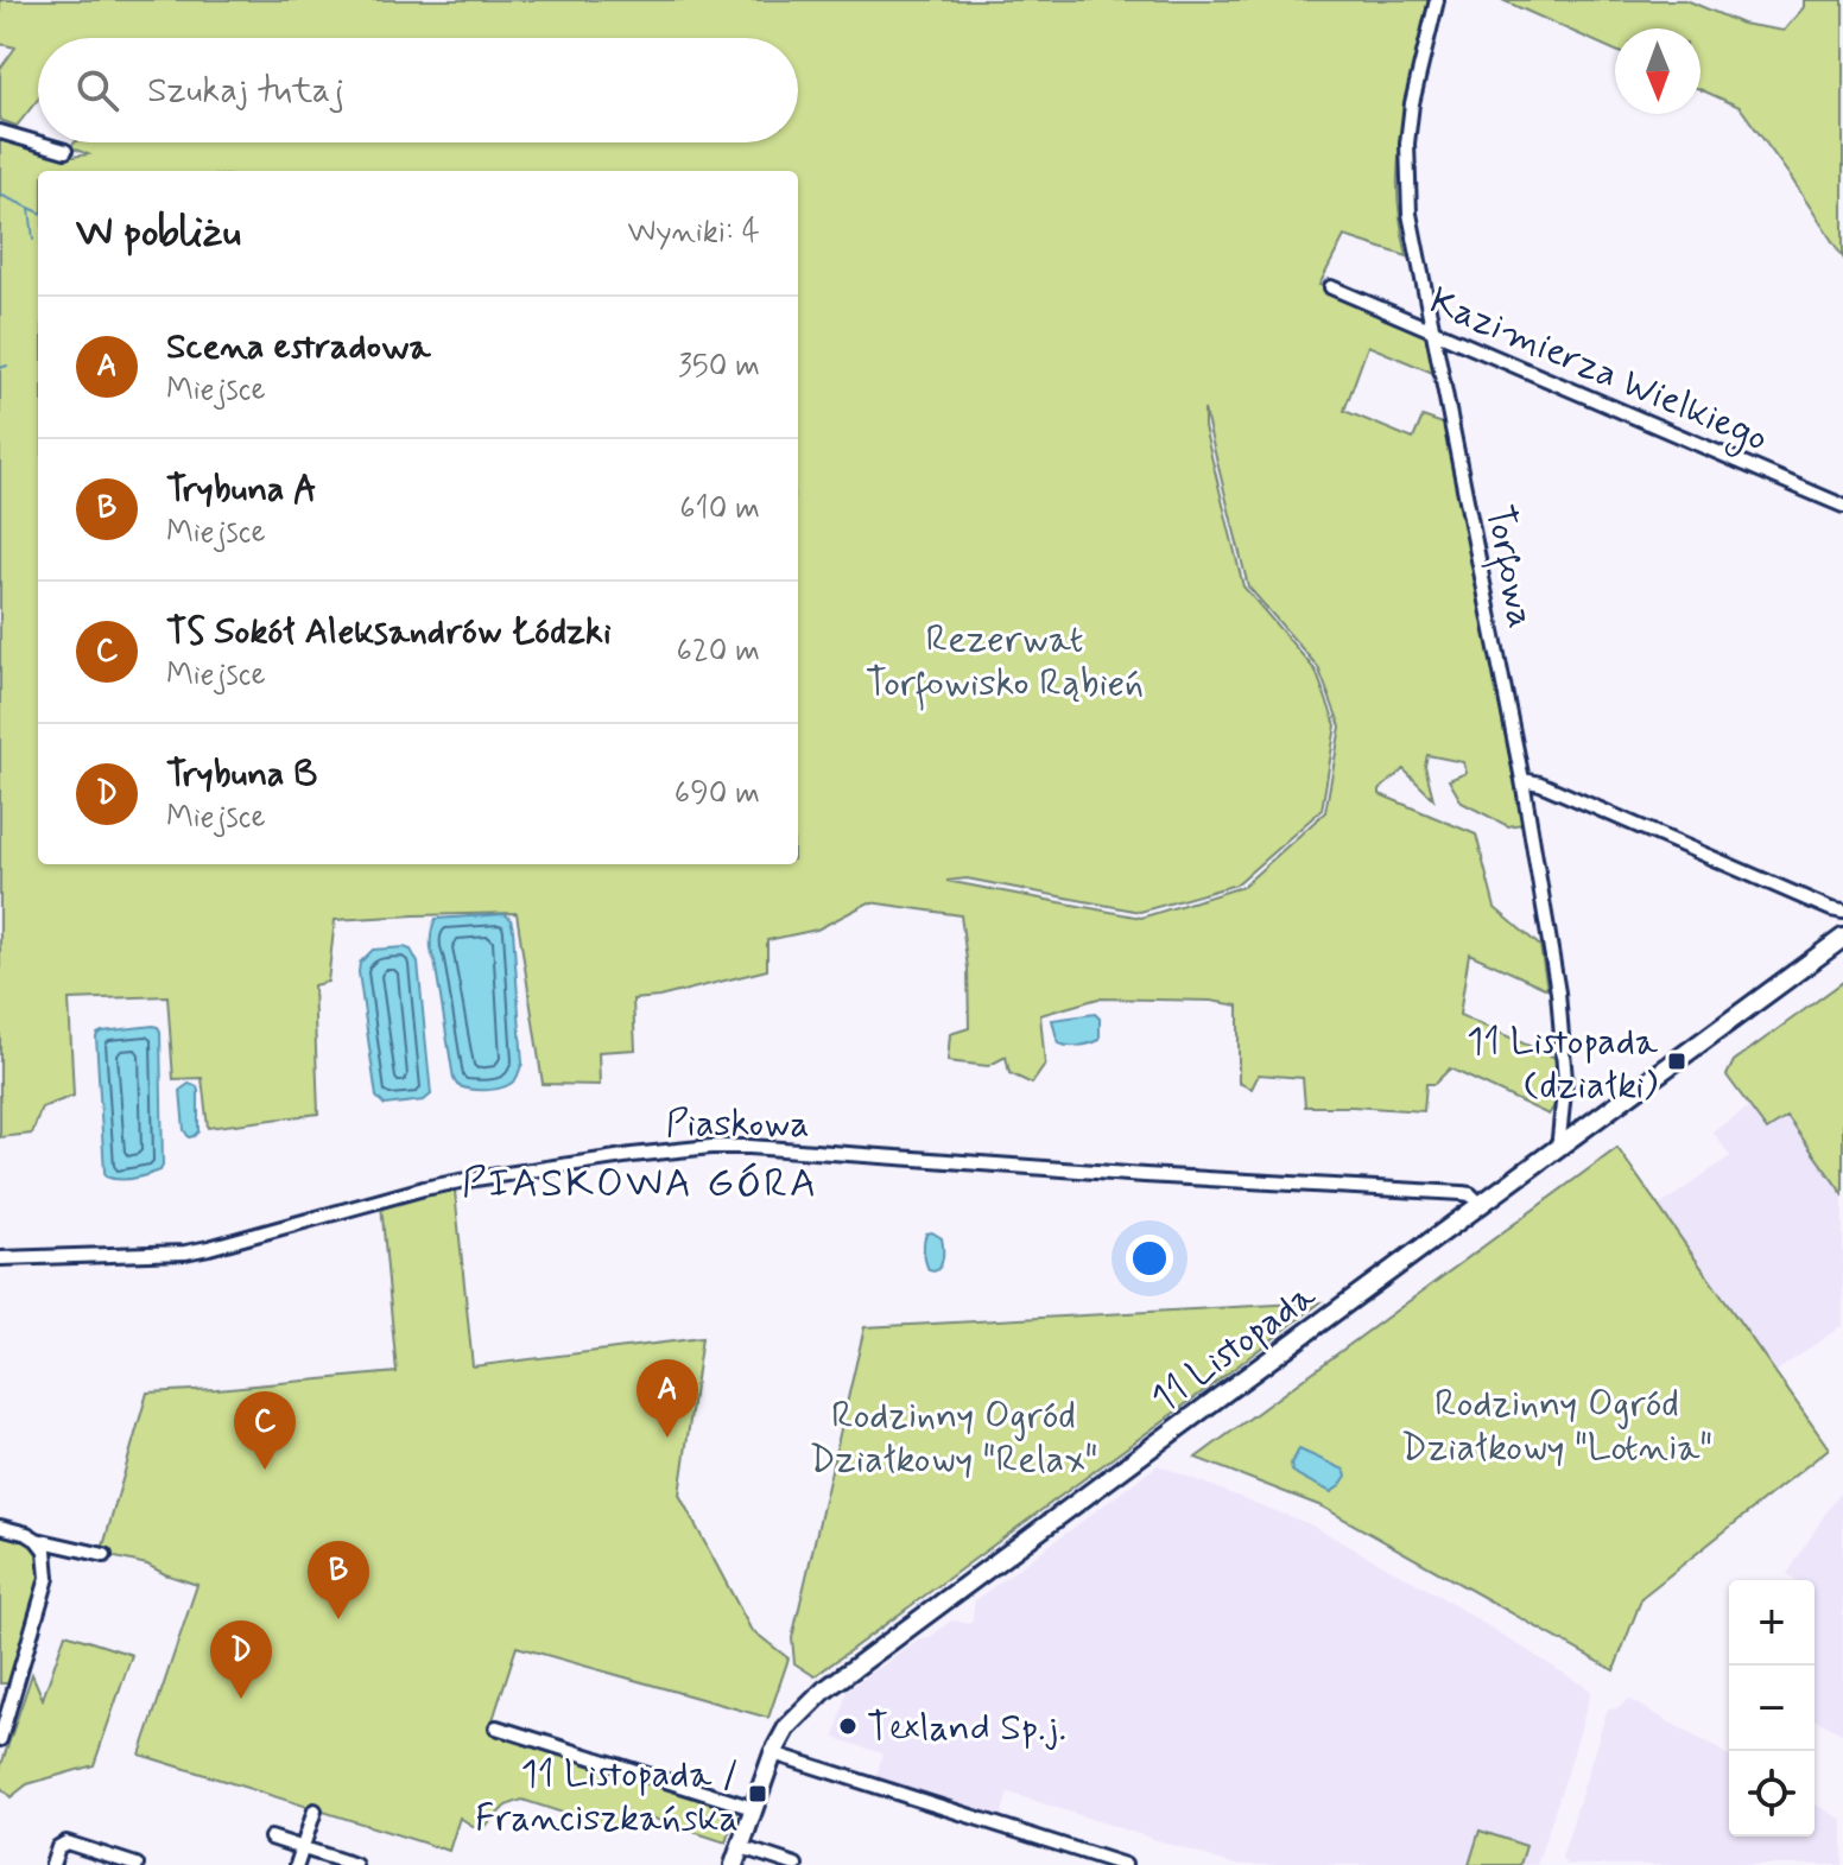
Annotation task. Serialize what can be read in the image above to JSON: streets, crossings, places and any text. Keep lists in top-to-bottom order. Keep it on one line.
{"streets":{"street":["Kazimierza Wielkiego","Torfowa","Piaskowa","11 Listopada"]},"crossings":[["Kazimierza Wielkiego","Torfowa"],["Torfowa","11 Listopada"],["Piaskowa","11 Listopada"]],"districts":["PIASKOWA GÓRA"],"parks":["Rezerwat Torfowisko Rąbień","Rodzinny Ogród Działkowy \"Lotnia\"","Rodzinny Ogród Działkowy \"Relax\""],"places":{"transit":["11 Listopada (działki)","11 Listopada / Franciszkańska"],"other":["Texland Sp.j."]},"north":"bottom","page":{"search":"Szukaj tutaj","heading":["W pobliżu","Wyniki: 4"],"list":[{"mark":"A","name":"Scena estradowa","note":"Miejsce","value":"350 m"},{"mark":"B","name":"Trybuna A","note":"Miejsce","value":"610 m"},{"mark":"C","name":"TS Sokół Aleksandrów Łódzki","note":"Miejsce","value":"620 m"},{"mark":"D","name":"Trybuna B","note":"Miejsce","value":"690 m"}],"pins":["A","C","B","D"],"map_buttons":["+","−"]}}
